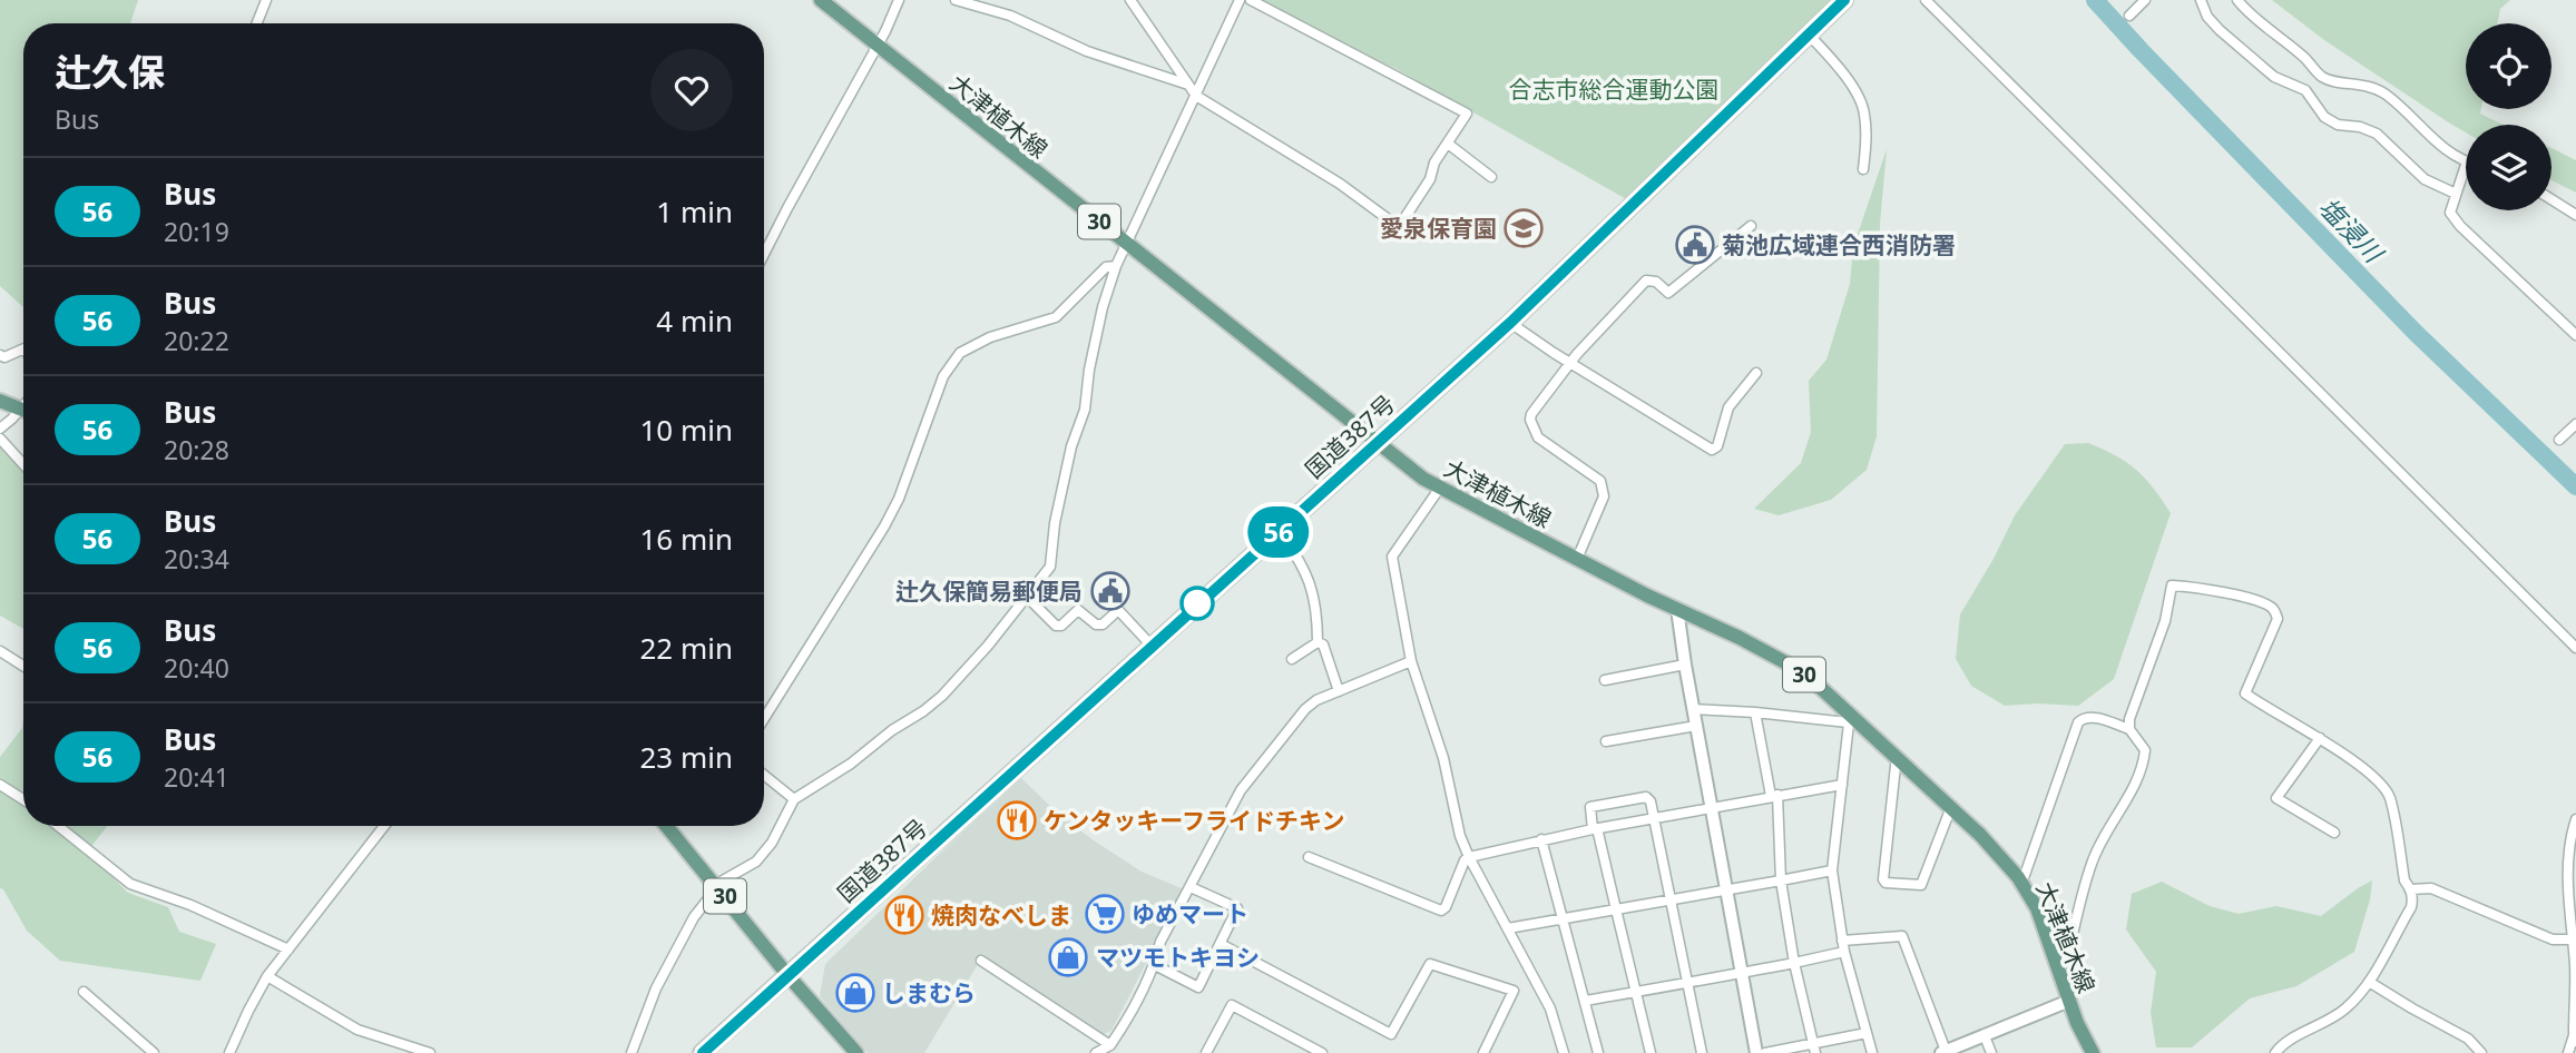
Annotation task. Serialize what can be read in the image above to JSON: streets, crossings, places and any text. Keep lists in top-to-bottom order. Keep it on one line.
{"streets":{"highway":["国道387号"],"main road":["大津植木線","30"]},"crossings":[["大津植木線","国道387号"],["30","国道387号"]],"water":["塩浸川"],"parks":["合志市総合運動公園"],"places":{"school or university":["愛泉保育園"],"public building":["菊池広域連合西消防署","辻久保簡易郵便局"],"restaurant":["ケンタッキーフライドチキン","焼肉なべしま"],"supermarket":["ゆめマート"],"shop":["マツモトキヨシ","しまむら"]},"lines":["bus line 56"],"page":{"on_map":"56","heading":["辻久保","Bus"],"list":[{"mark":"56","name":"Bus","note":"20:19","value":"1 min"},{"mark":"56","name":"Bus","note":"20:22","value":"4 min"},{"mark":"56","name":"Bus","note":"20:28","value":"10 min"},{"mark":"56","name":"Bus","note":"20:34","value":"16 min"},{"mark":"56","name":"Bus","note":"20:40","value":"22 min"},{"mark":"56","name":"Bus","note":"20:41","value":"23 min"}]}}
